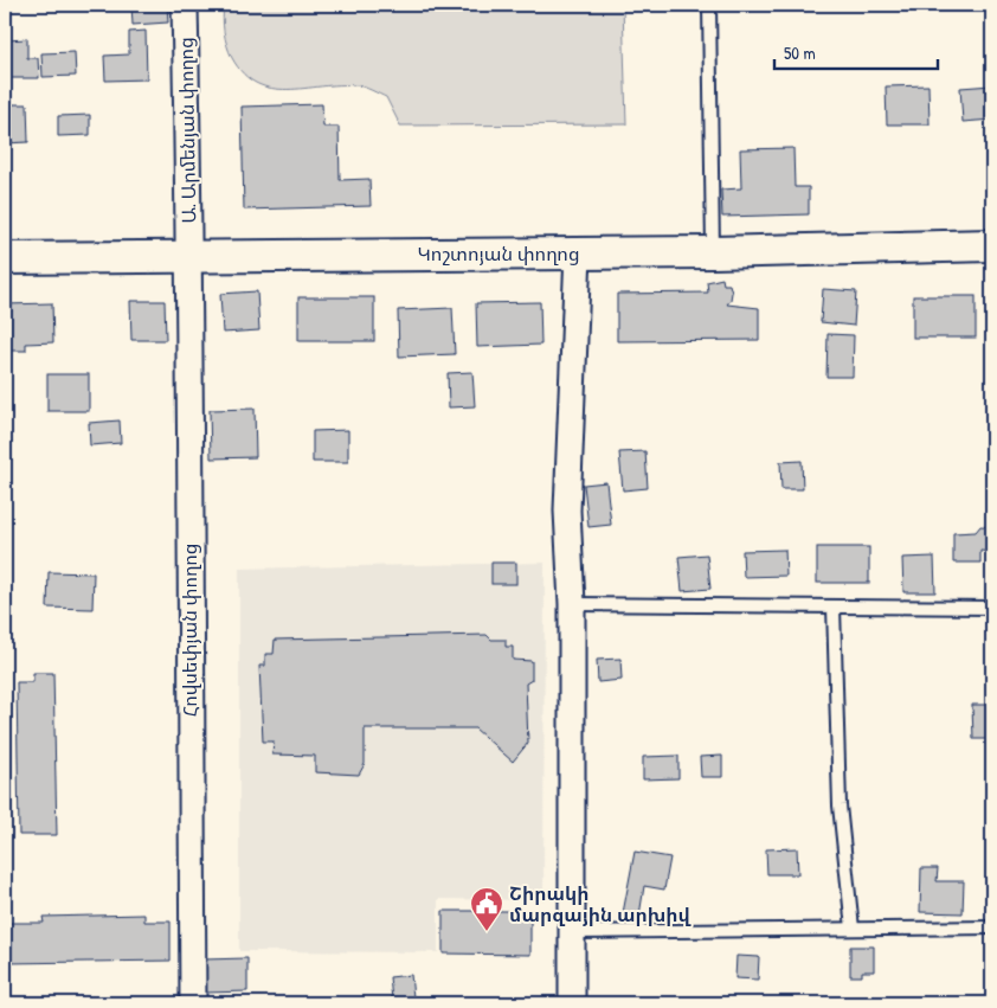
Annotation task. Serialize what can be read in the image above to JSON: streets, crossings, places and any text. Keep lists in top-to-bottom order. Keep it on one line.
{"streets":{"street":["Ա. Արմենյան փողոց","Կոշտոյան փողոց","Հովսեփյան փողոց"]},"crossings":[["Ա. Արմենյան փողոց","Կոշտոյան փողոց"],["Ա. Արմենյան փողոց","Հովսեփյան փողոց"],["Կոշտոյան փողոց","Հովսեփյան փողոց"]],"places":{"public building":["Շիրակի մարզային արխիվ"]},"scale_bar":"50 m"}
